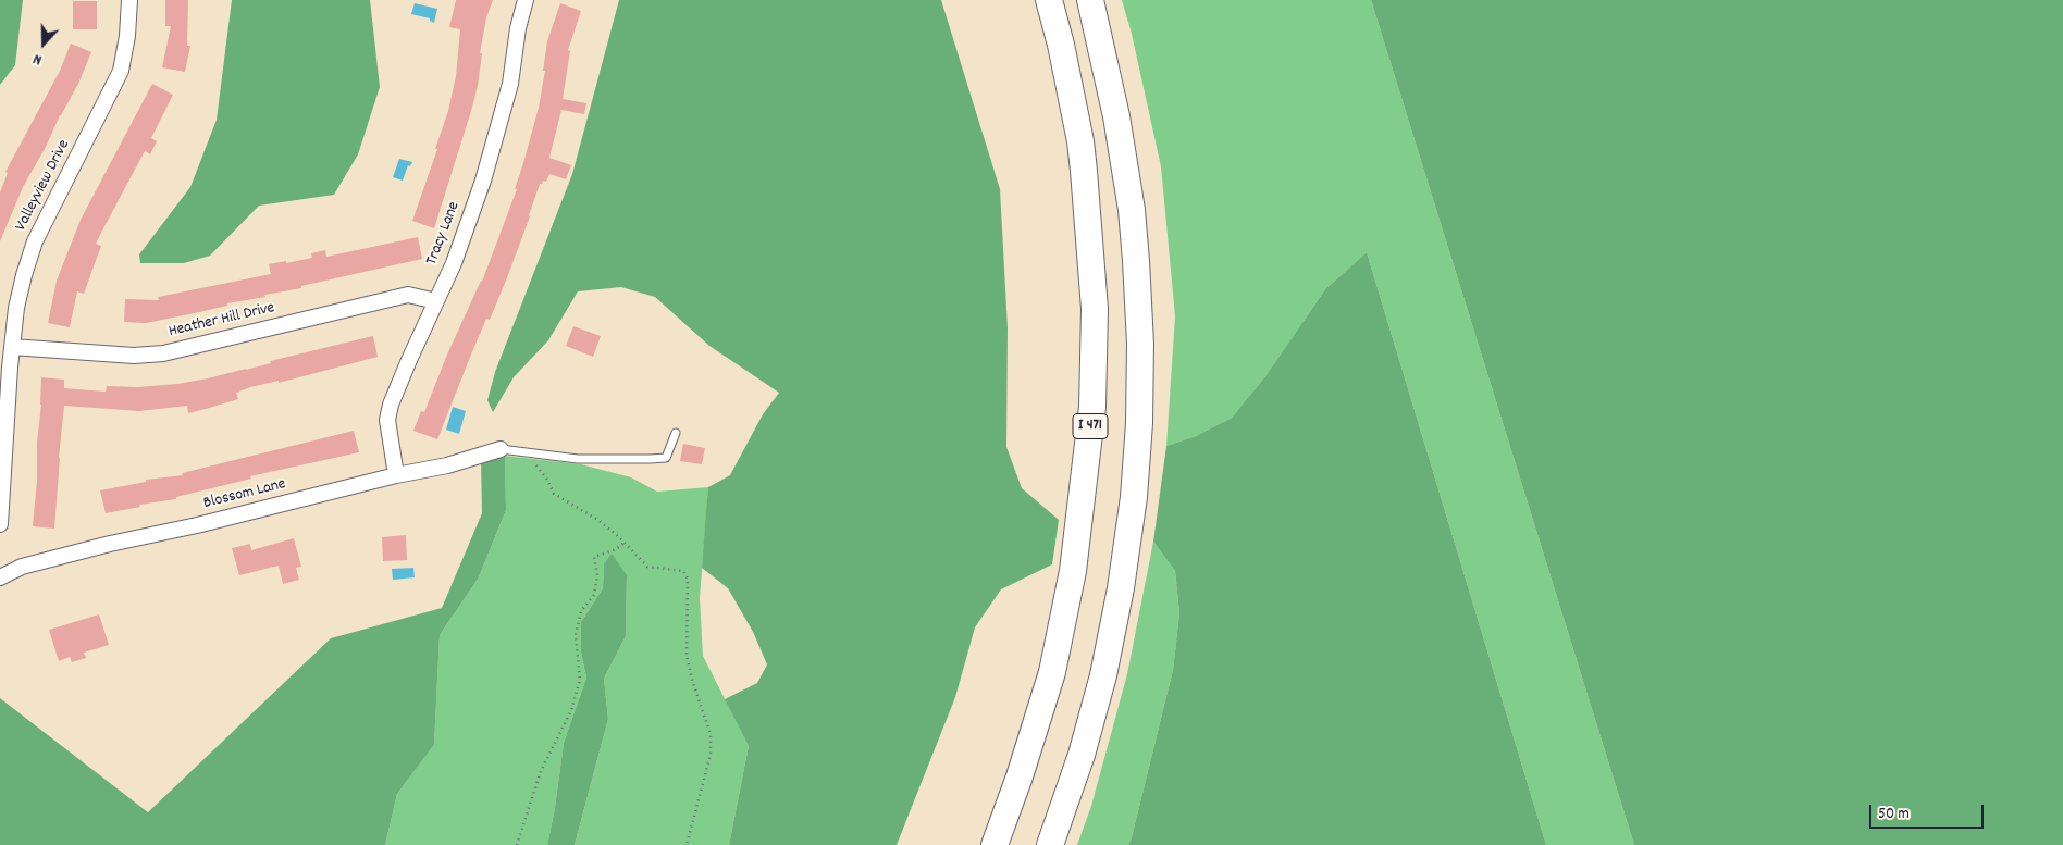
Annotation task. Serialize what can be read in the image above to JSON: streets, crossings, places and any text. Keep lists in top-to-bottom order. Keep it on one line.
{"streets":{"highway":["I 471"],"street":["Valleyview Drive","Tracy Lane","Heather Hill Drive","Blossom Lane"]},"crossings":[["Valleyview Drive","Heather Hill Drive"],["Tracy Lane","Heather Hill Drive"],["Tracy Lane","Blossom Lane"]],"scale_bar":"50 m","north":"bottom"}
